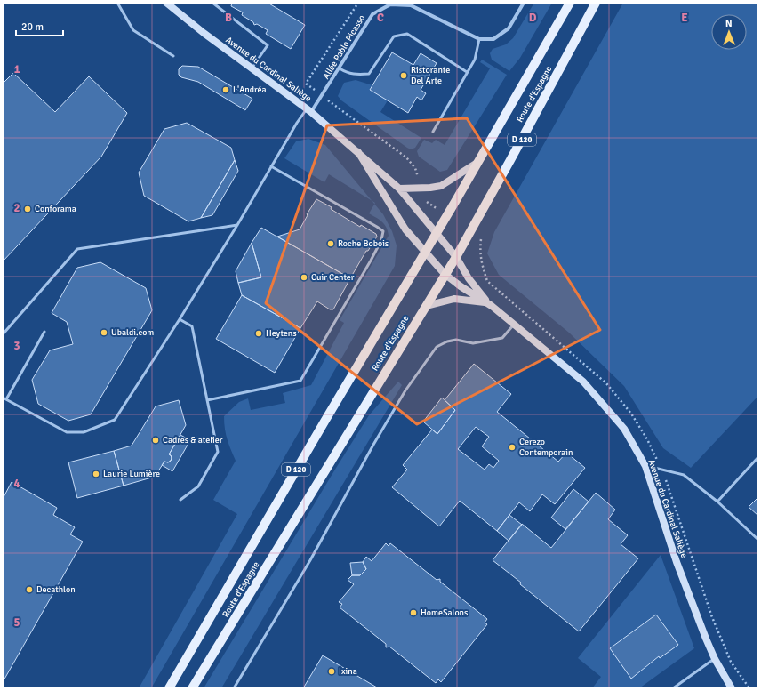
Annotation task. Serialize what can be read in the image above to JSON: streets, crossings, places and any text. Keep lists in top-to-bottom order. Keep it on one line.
{"streets":{"main road":["Avenue du Cardinal Saliège","Route d'Espagne","D 120"],"street":["Allée Pablo Picasso"]},"crossings":[["Allée Pablo Picasso","Avenue du Cardinal Saliège"],["Avenue du Cardinal Saliège","Route d'Espagne"]],"places":["Ristorante Del Arte","L'Andréa","Conforama","Roche Bobois","Cuir Center","Ubaldi.com","Heytens","Cadres & atelier","Cerezo Contemporain","Laurie Lumière","Decathlon","HomeSalons","Ixina"],"scale_bar":"20 m","north":"top","grid":{"columns":["B","C","D","E"],"rows":["1","2","3","4","5"]}}
